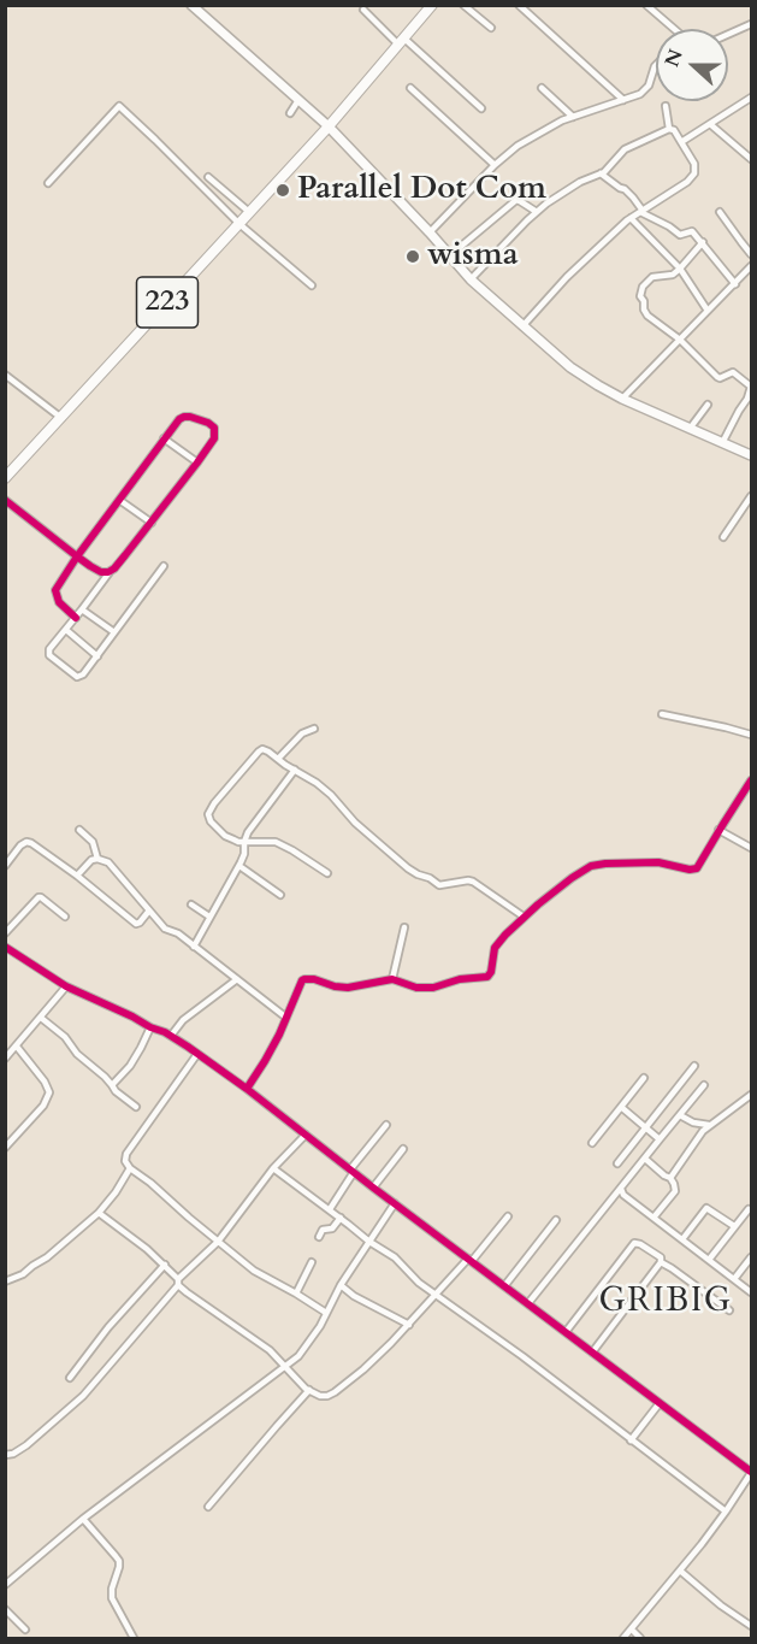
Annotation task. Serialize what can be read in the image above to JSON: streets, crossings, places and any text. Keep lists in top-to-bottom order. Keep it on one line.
{"streets":{"main road":["223"]},"districts":["GRIBIG"],"places":["Parallel Dot Com","wisma"],"north":"left"}
